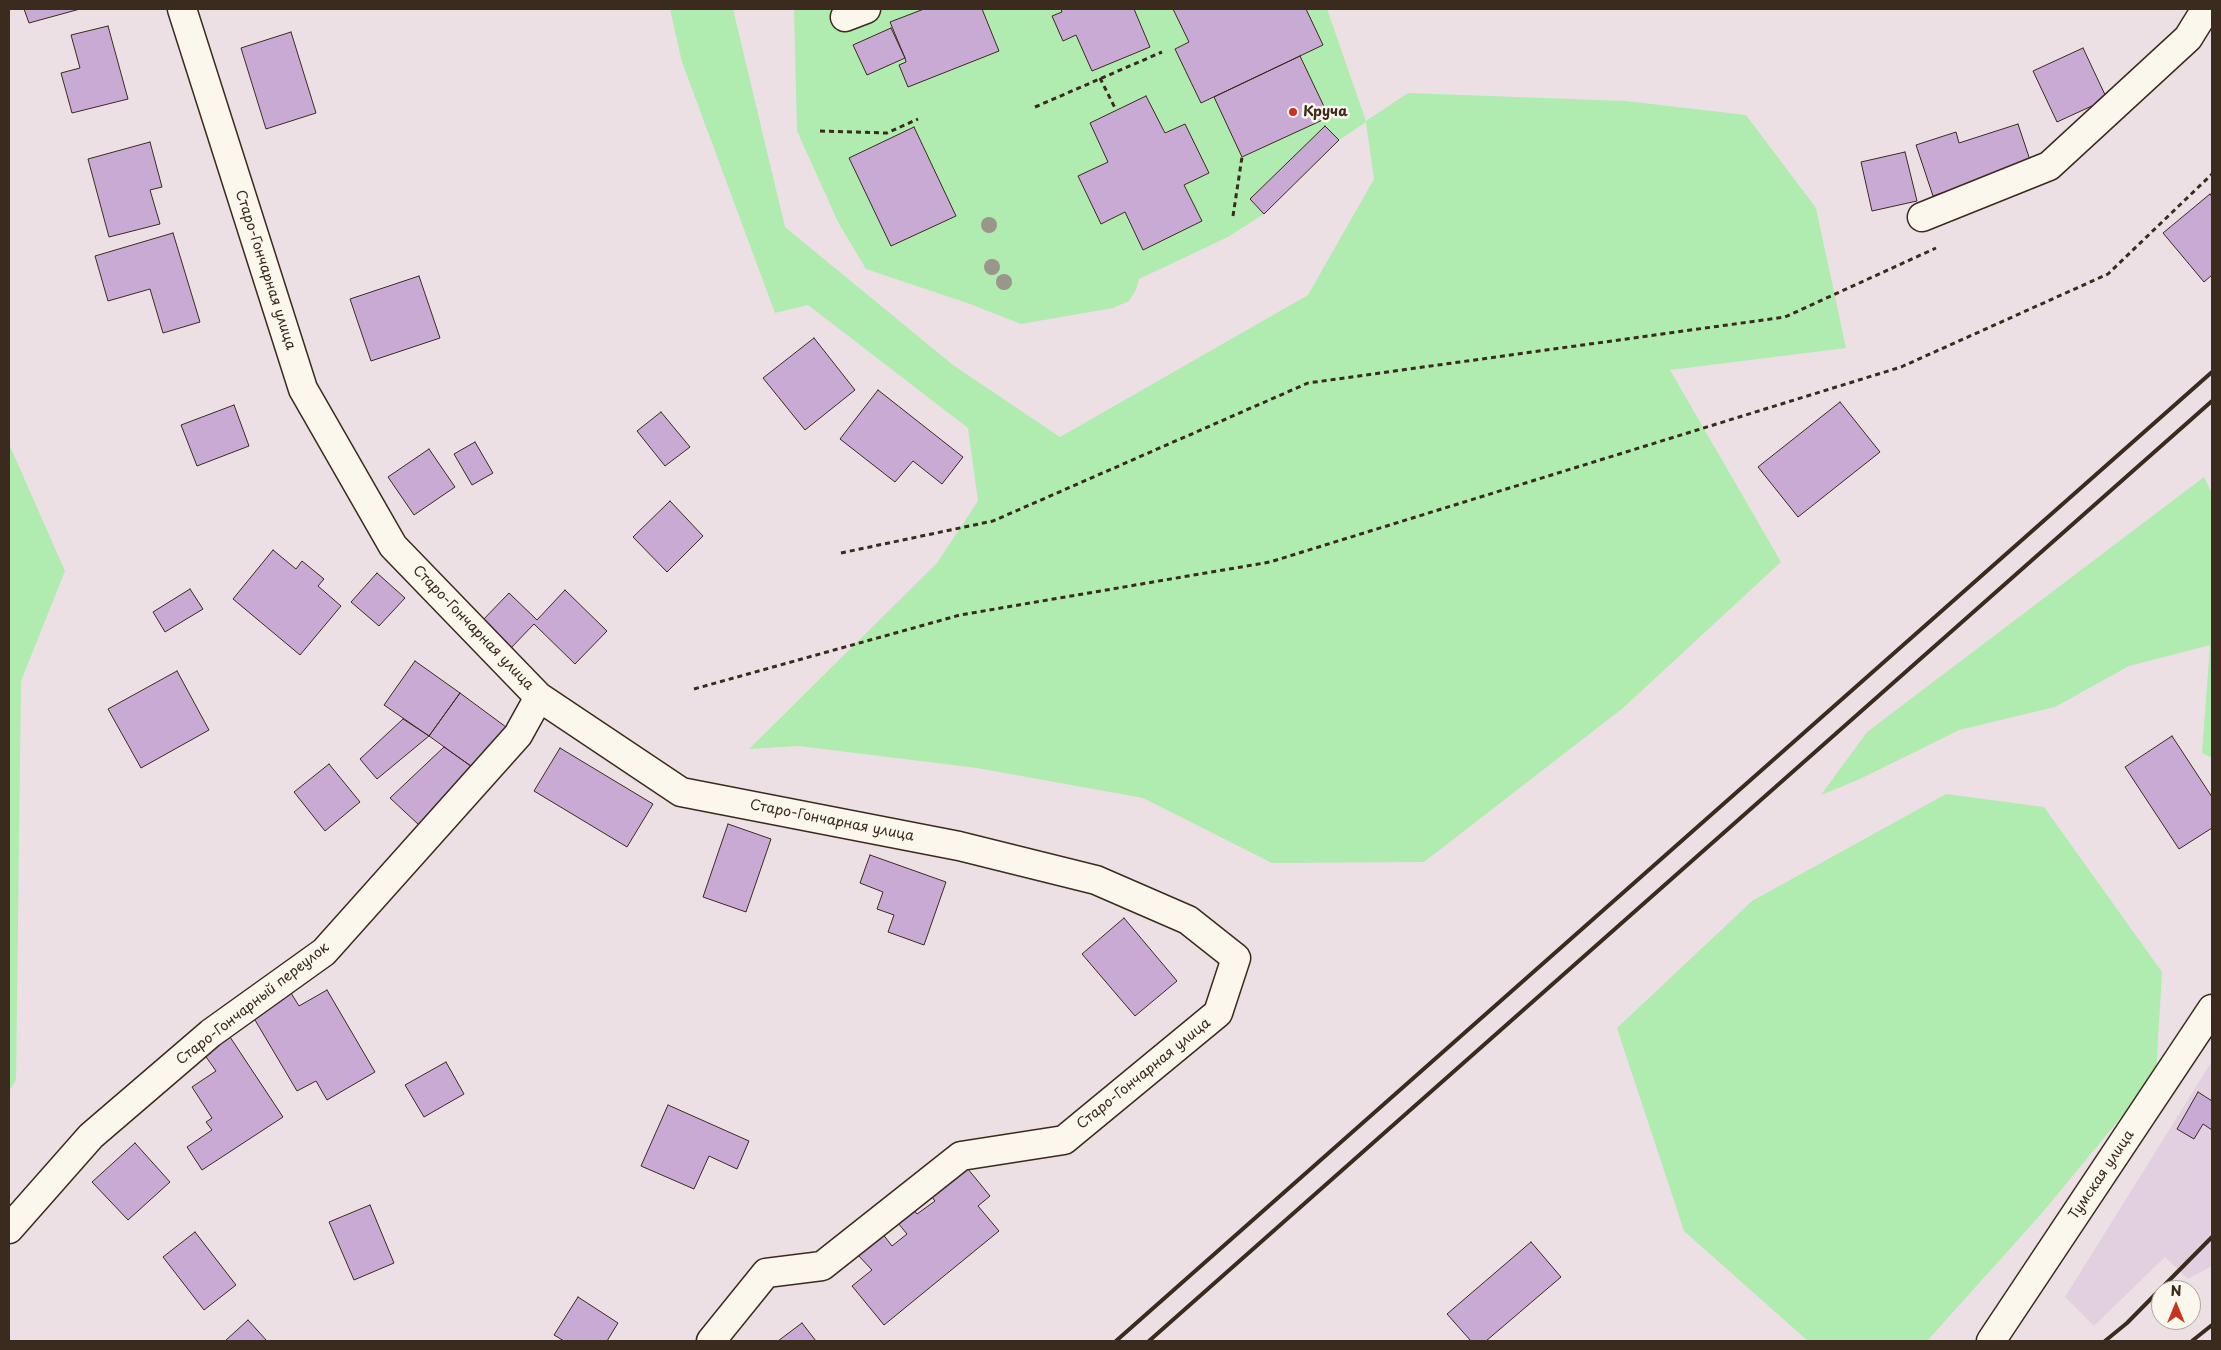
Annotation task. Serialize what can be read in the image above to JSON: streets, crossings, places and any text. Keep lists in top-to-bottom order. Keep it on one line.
{"streets":{"street":["Старо-Гончарная улица","Старо-Гончарный переулок","Тумская улица"]},"crossings":[["Старо-Гончарная улица","Старо-Гончарный переулок"]],"places":["Круча"],"north":"top"}
